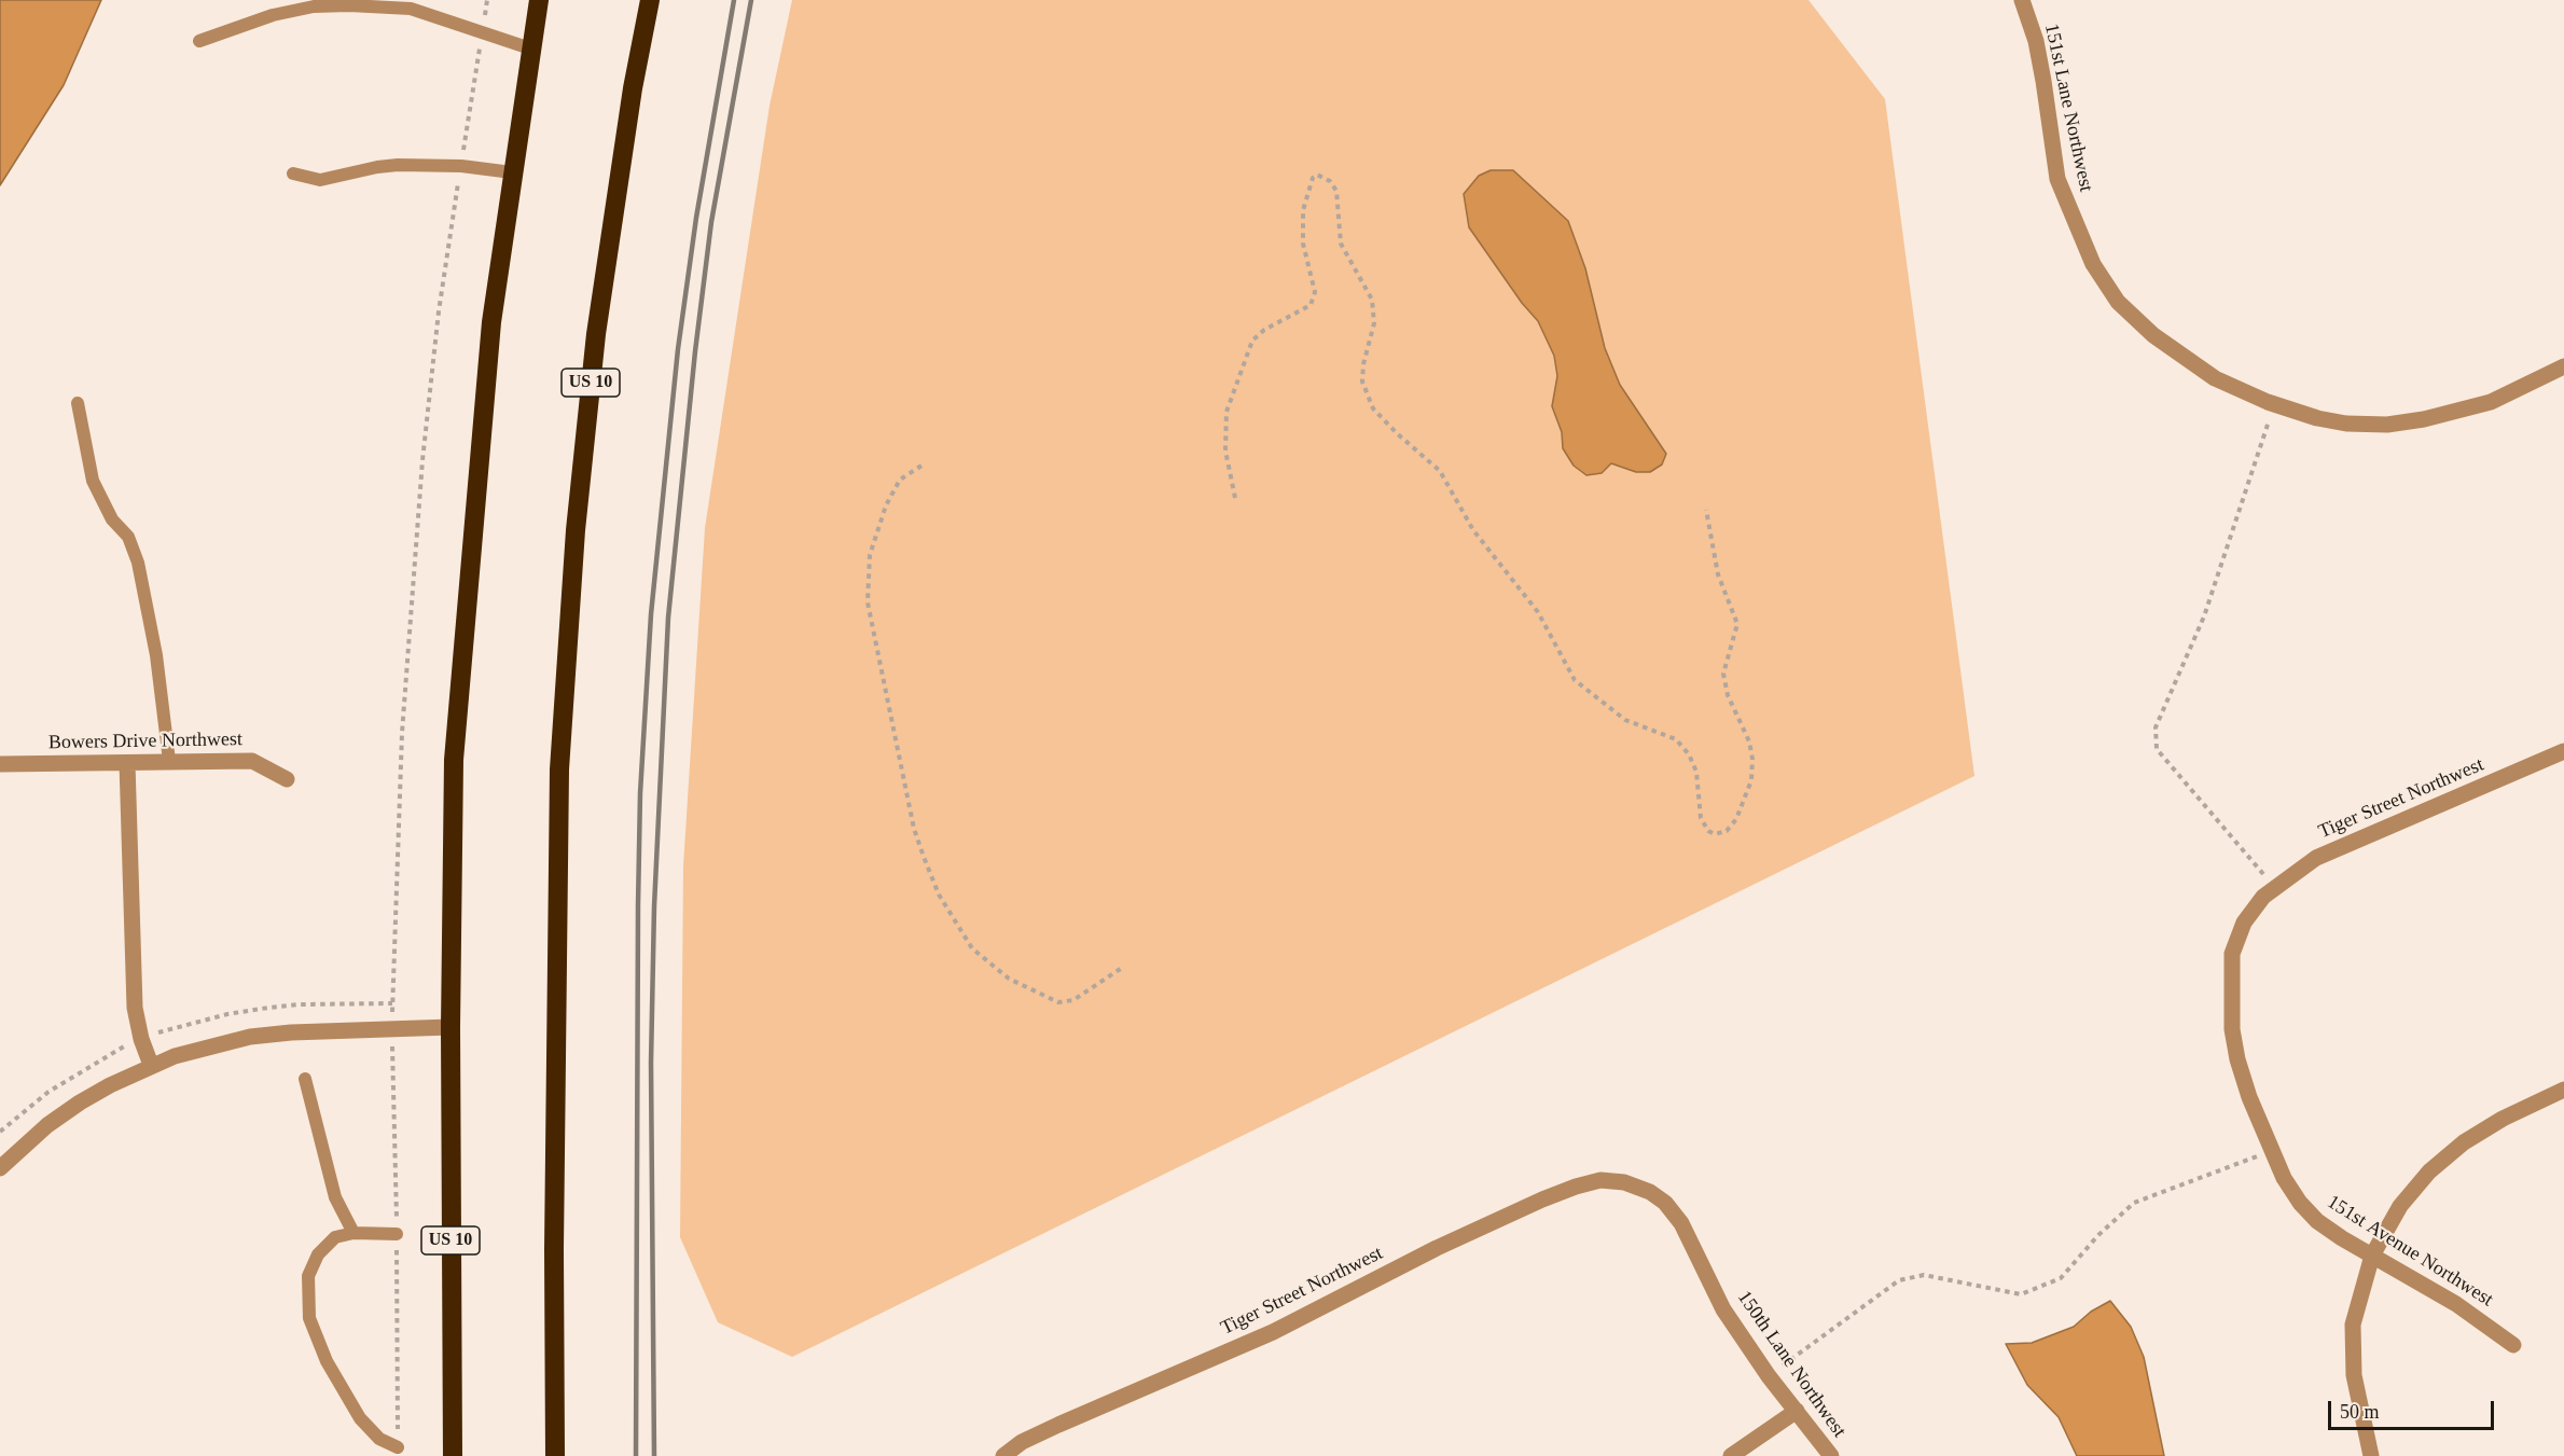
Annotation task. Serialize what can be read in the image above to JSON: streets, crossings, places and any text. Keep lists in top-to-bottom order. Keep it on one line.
{"streets":{"highway":["US 10"],"street":["151st Lane Northwest","Bowers Drive Northwest","Tiger Street Northwest","151st Avenue Northwest","150th Lane Northwest"]},"crossings":[["Tiger Street Northwest","151st Avenue Northwest"],["Tiger Street Northwest","150th Lane Northwest"]],"scale_bar":"50 m"}
